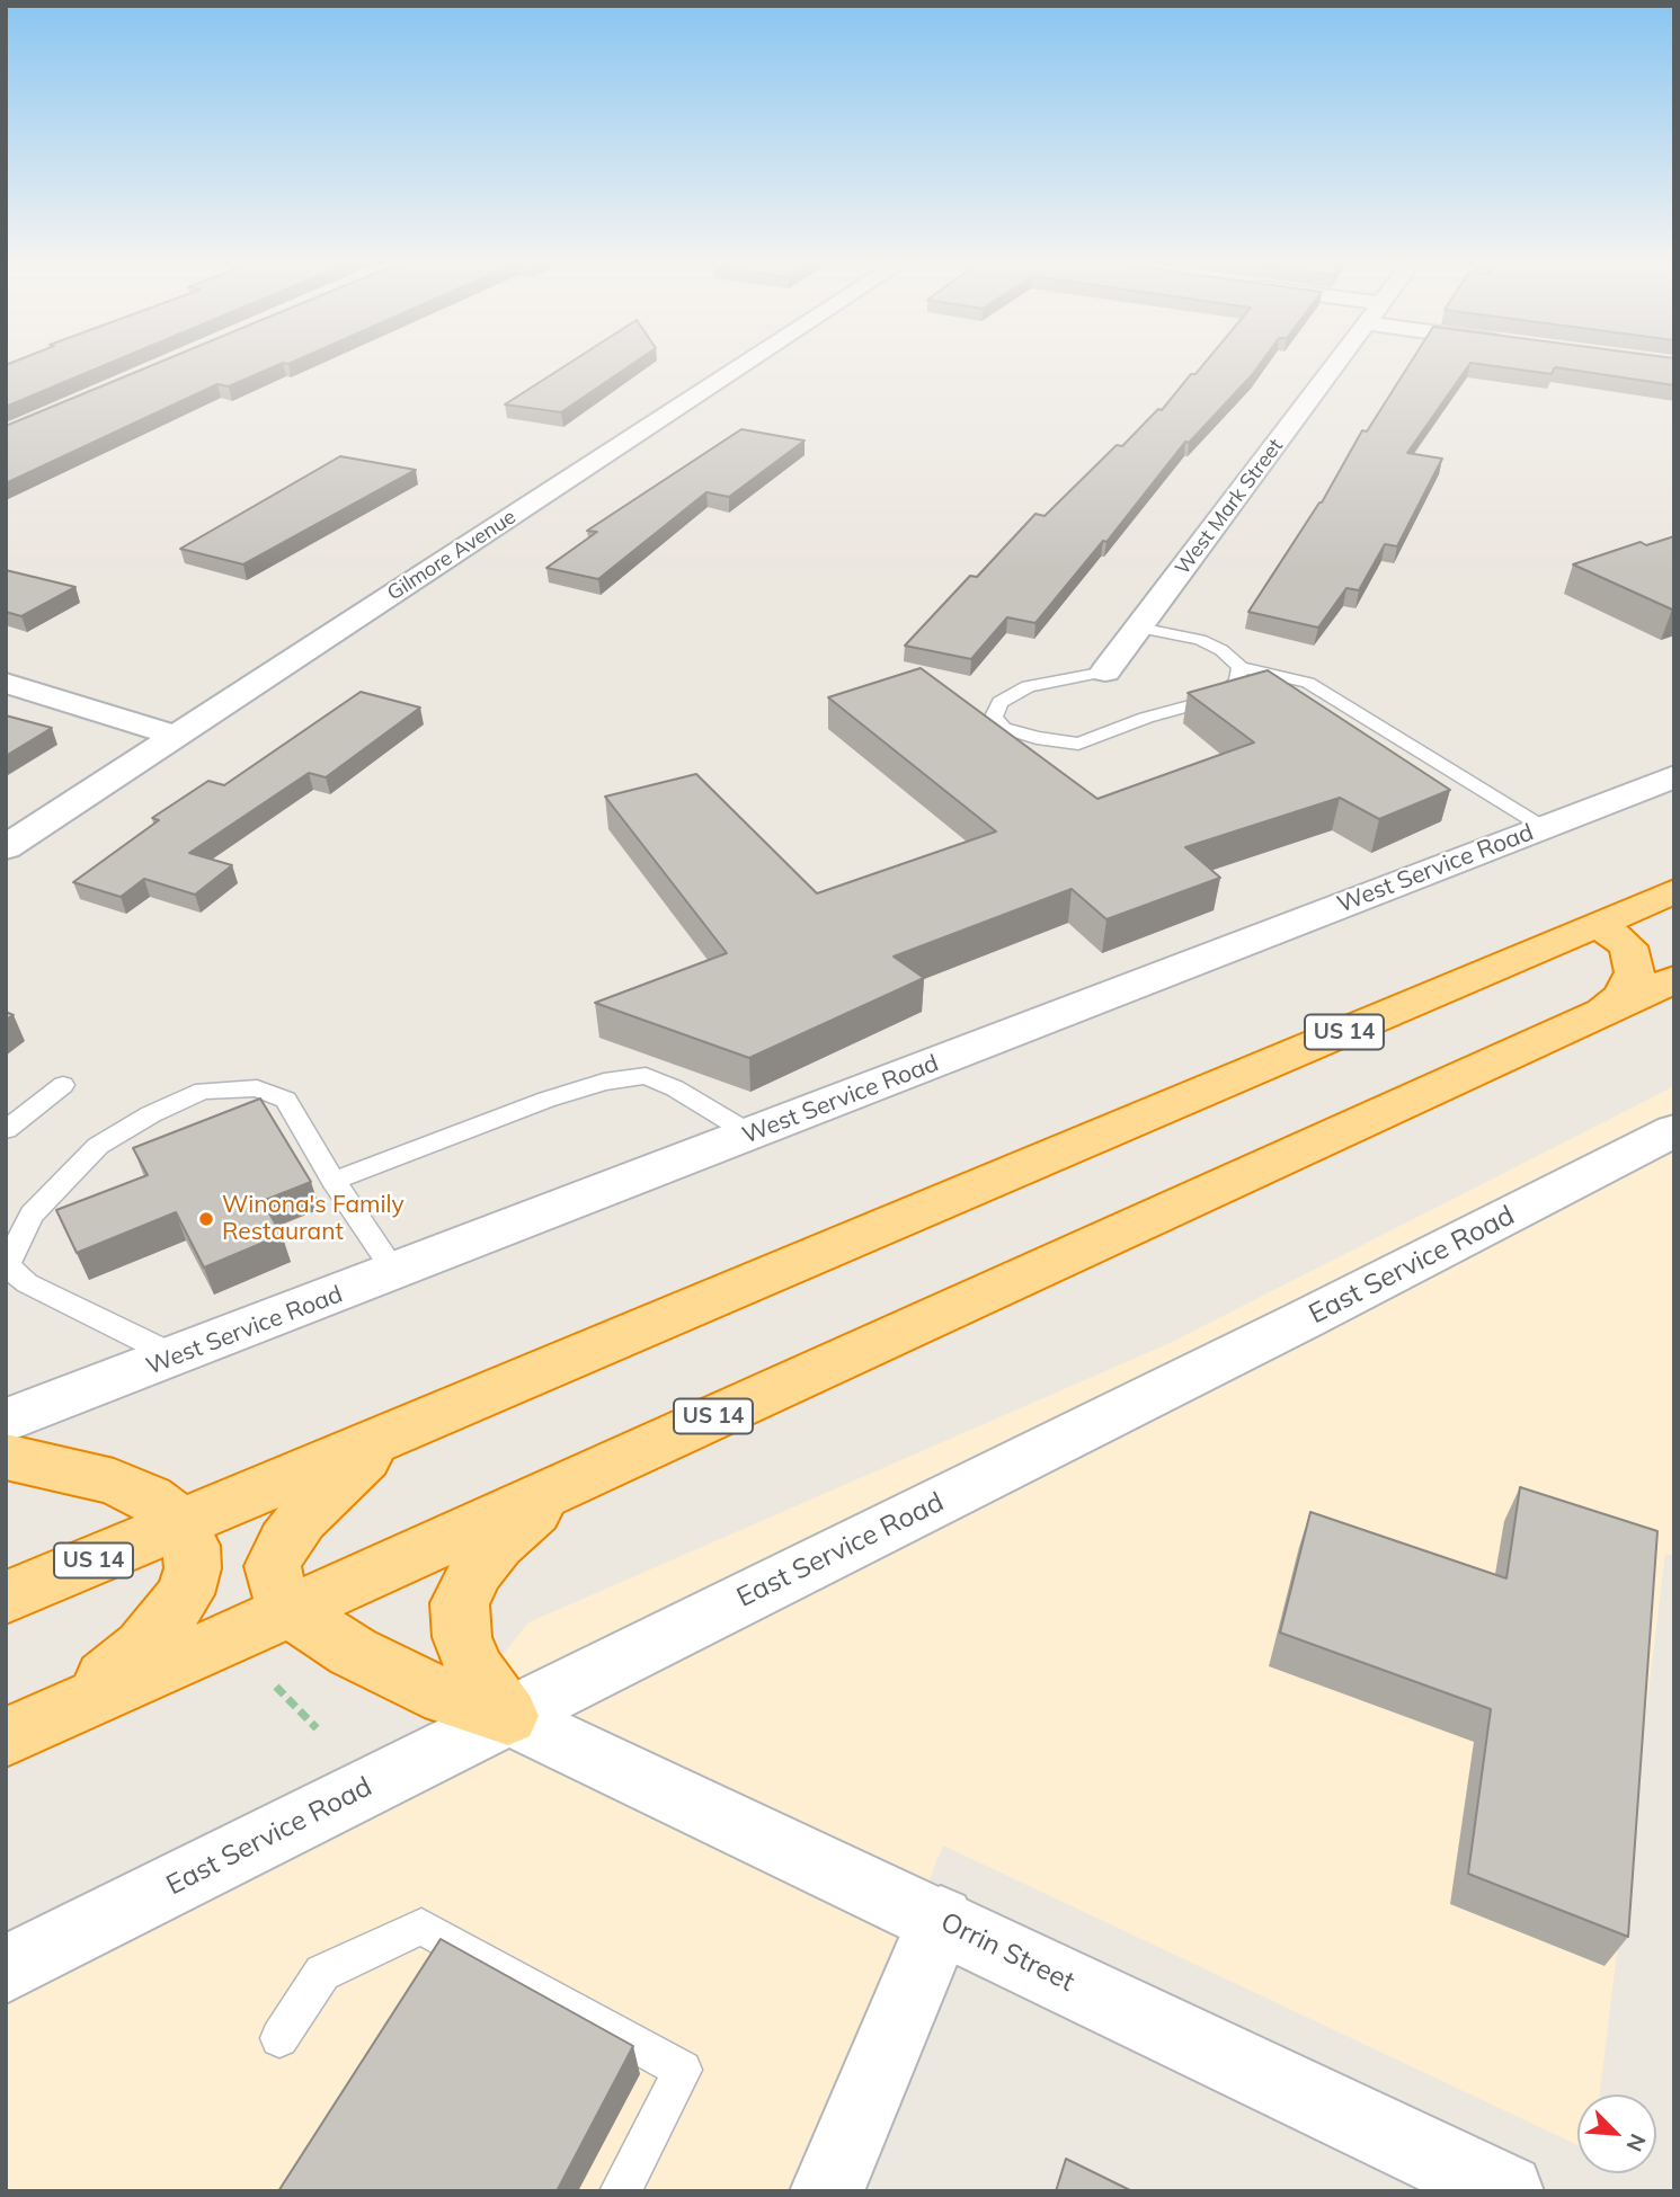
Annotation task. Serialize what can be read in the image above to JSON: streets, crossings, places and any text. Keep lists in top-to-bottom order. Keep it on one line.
{"streets":{"highway":["US 14"],"street":["West Mark Street","Gilmore Avenue","West Service Road","East Service Road","Orrin Street"]},"crossings":[["East Service Road","Orrin Street"]],"places":["Winona's Family Restaurant"],"north":"bottom right"}
